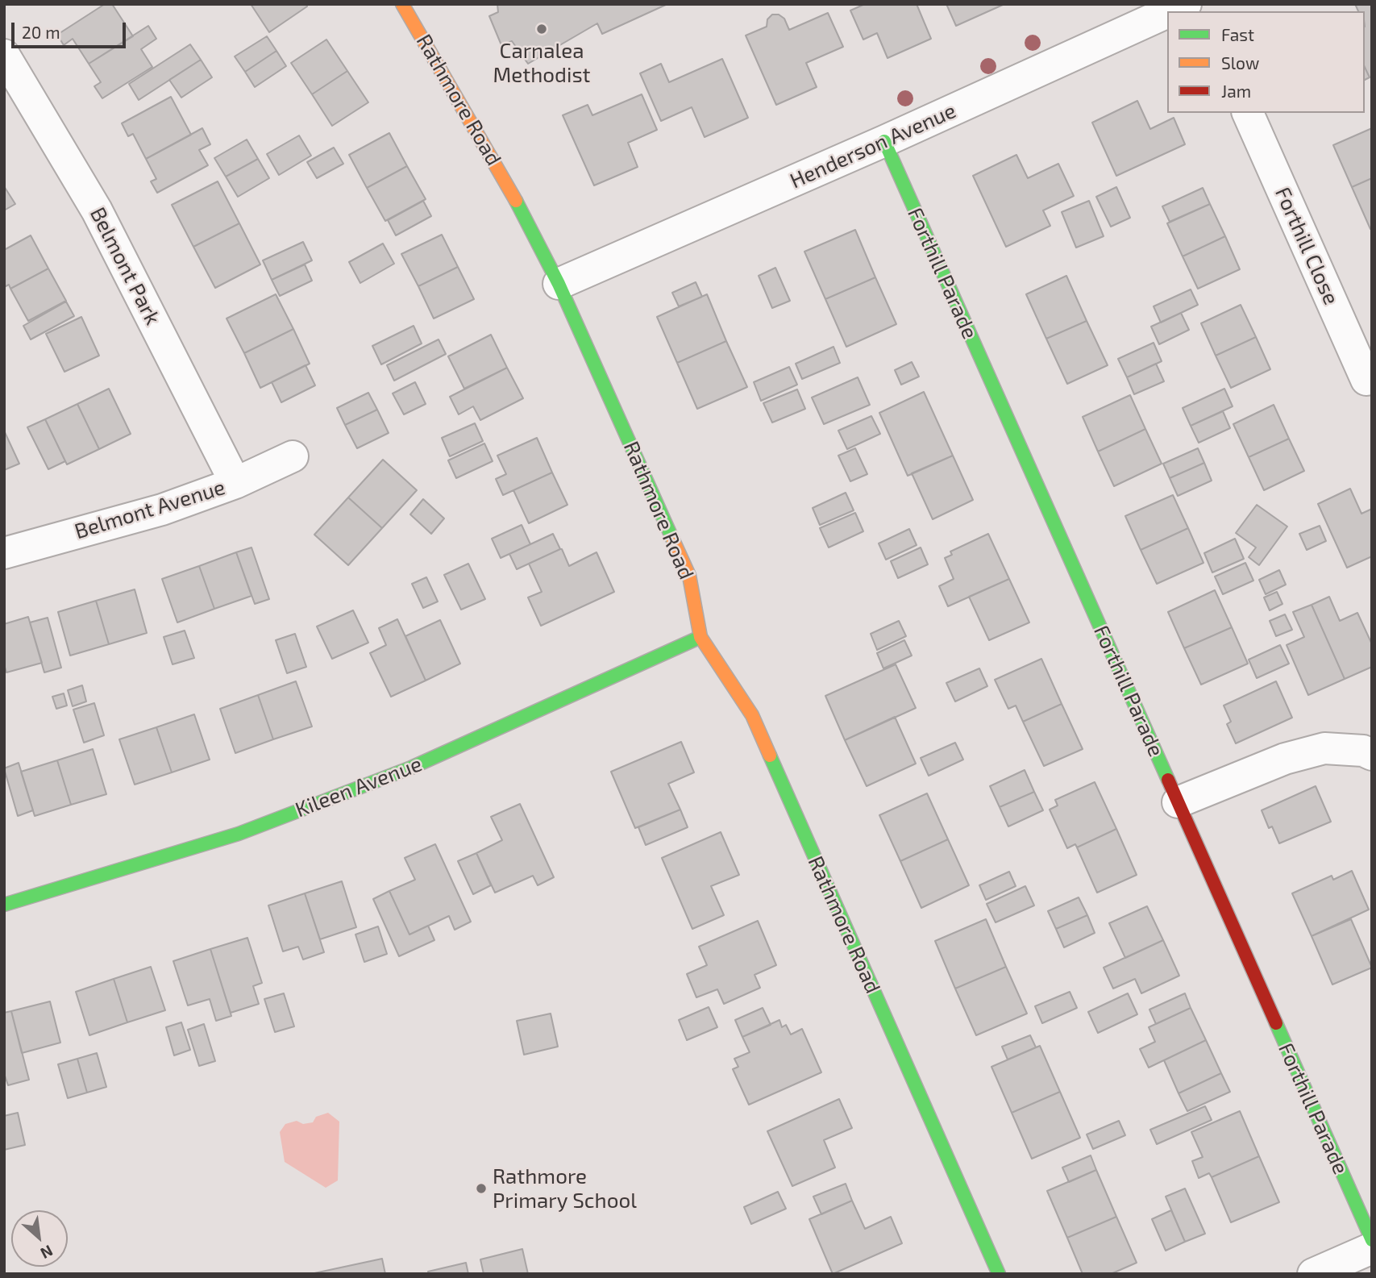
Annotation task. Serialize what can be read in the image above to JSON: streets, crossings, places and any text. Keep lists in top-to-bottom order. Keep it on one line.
{"streets":{"street":["Rathmore Road","Henderson Avenue","Forthill Close","Belmont Park","Forthill Parade","Belmont Avenue","Kileen Avenue"]},"crossings":[["Rathmore Road","Henderson Avenue"],["Rathmore Road","Kileen Avenue"],["Henderson Avenue","Forthill Parade"],["Belmont Park","Belmont Avenue"]],"places":["Carnalea Methodist","Rathmore Primary School"],"legend":["Fast","Slow","Jam"],"scale_bar":"20 m","north":"bottom right"}
